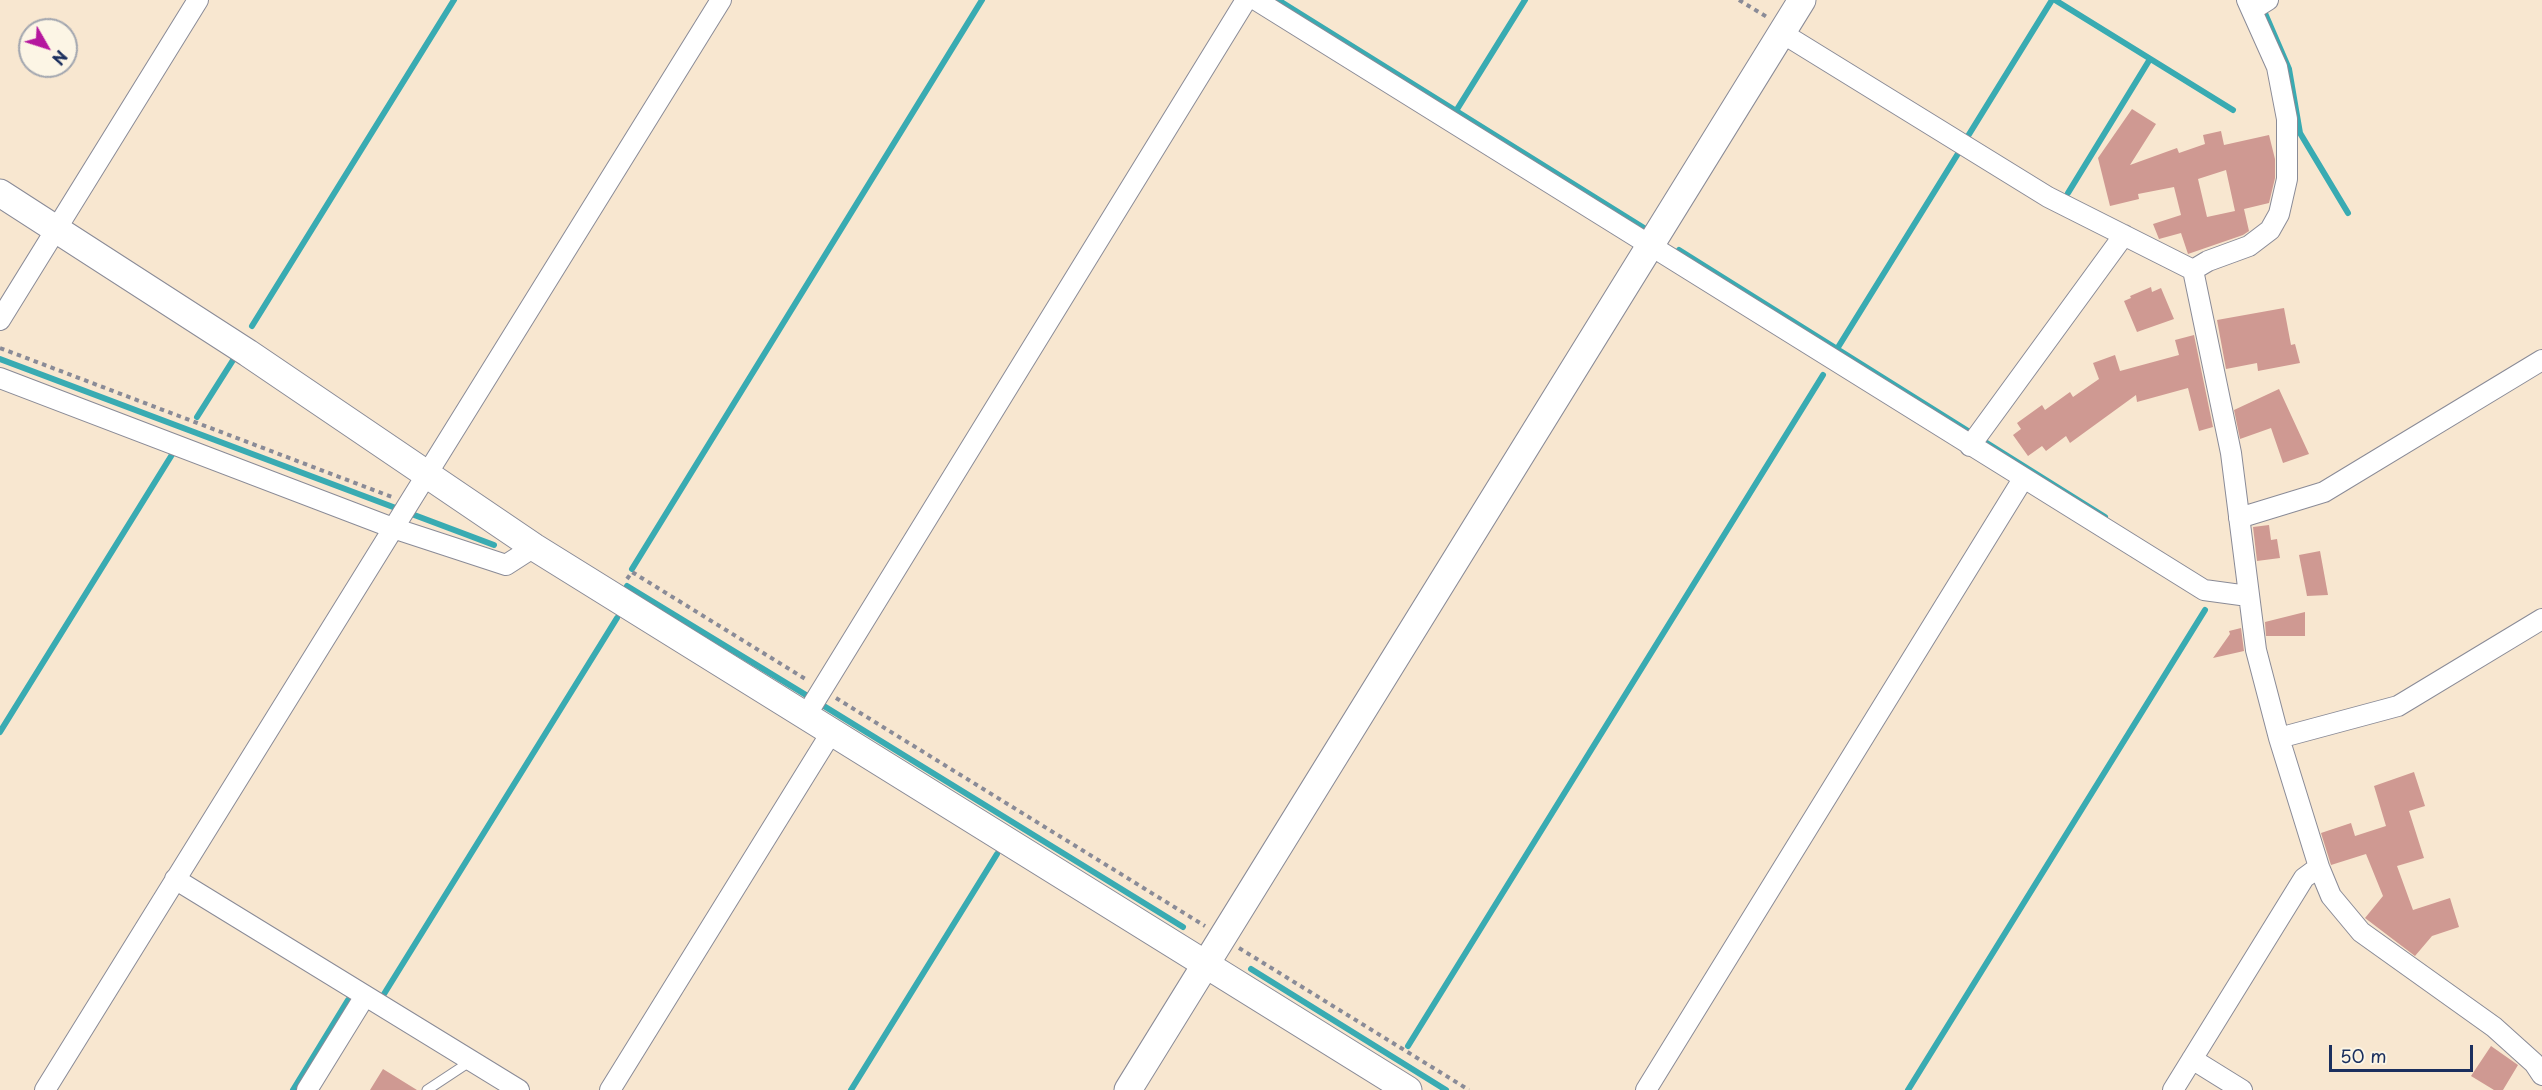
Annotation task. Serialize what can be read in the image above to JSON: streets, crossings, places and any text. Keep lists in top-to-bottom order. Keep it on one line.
{"scale_bar":"50 m","north":"bottom right"}
